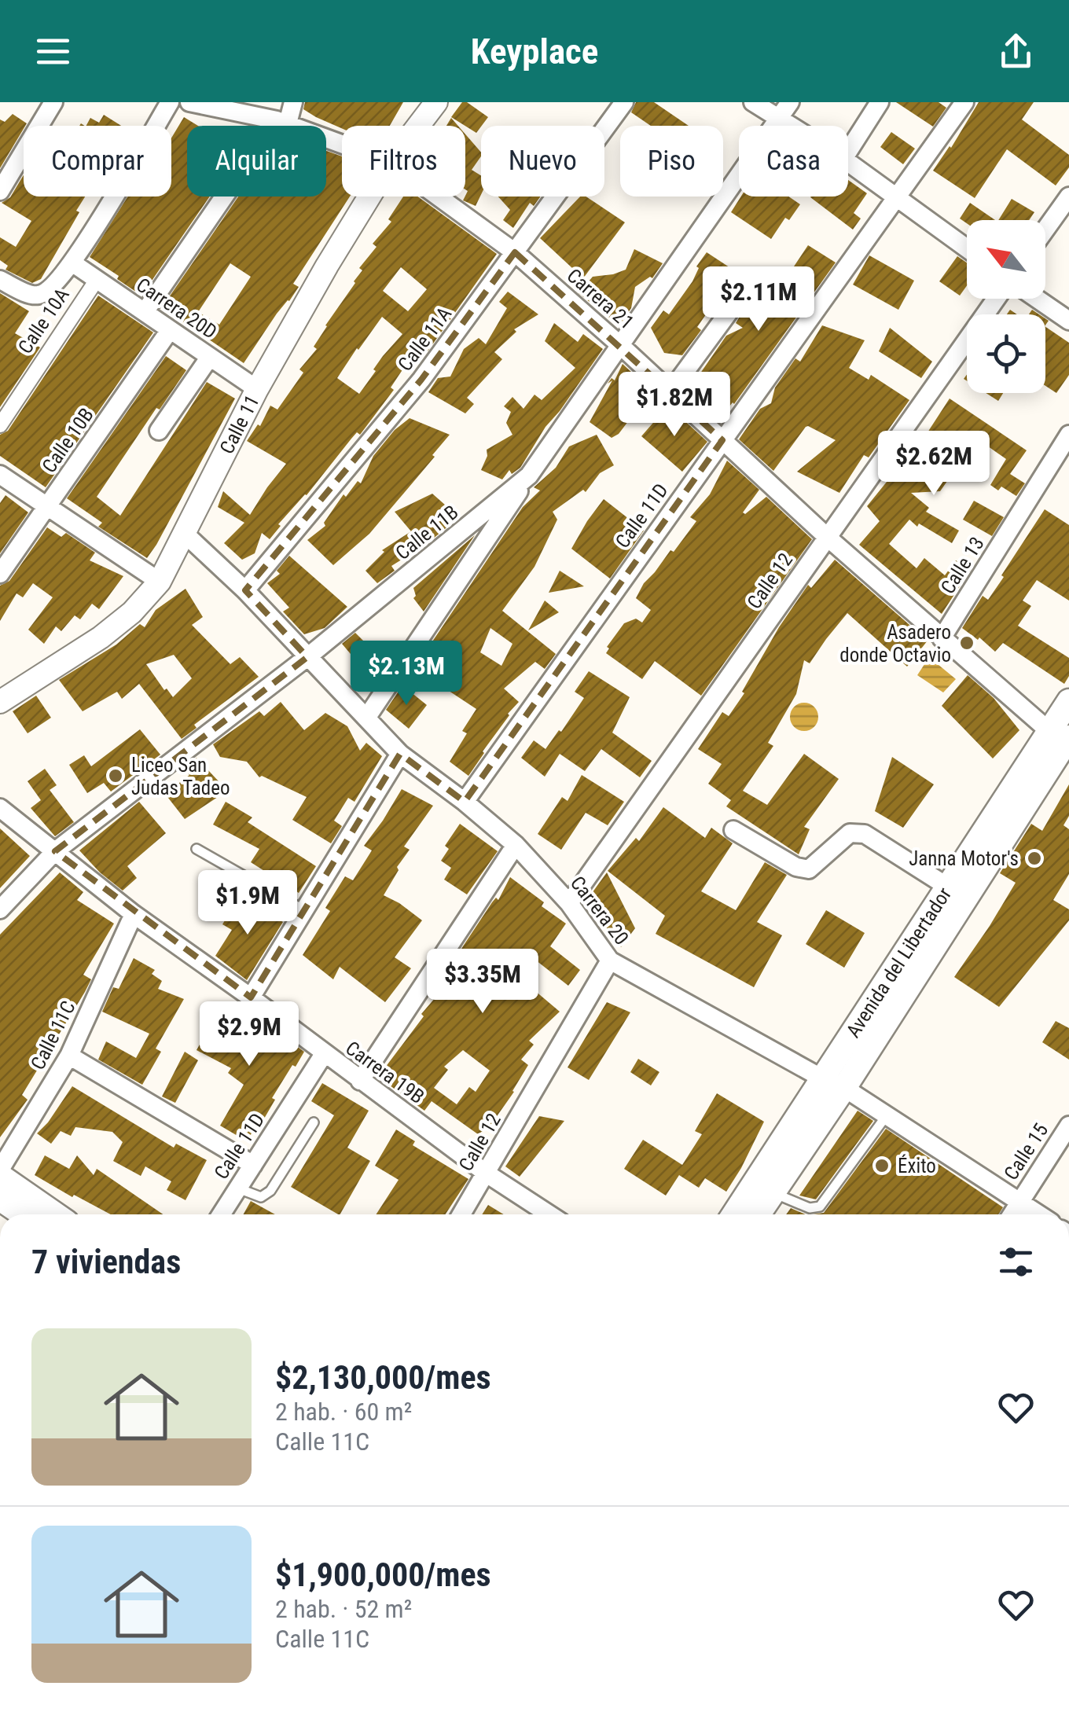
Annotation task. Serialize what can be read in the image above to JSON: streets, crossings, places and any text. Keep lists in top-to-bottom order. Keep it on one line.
{"streets":{"main road":["Avenida del Libertador"],"street":["Carrera 21","Carrera 20D","Calle 10A","Calle 11A","Calle 11","Calle 10B","Calle 11D","Calle 11B","Calle 13","Calle 12","Carrera 20","Calle 11C","Carrera 19B","Calle 15"]},"crossings":[["Carrera 21","Calle 11A"],["Carrera 21","Calle 11D"],["Carrera 21","Calle 11B"],["Carrera 21","Calle 13"],["Carrera 21","Calle 12"],["Carrera 21","Avenida del Libertador"],["Carrera 20D","Calle 10A"],["Carrera 20D","Calle 11"],["Carrera 20D","Calle 10B"],["Calle 11A","Carrera 20"],["Calle 11","Carrera 20"],["Calle 11D","Carrera 20"],["Calle 11D","Carrera 19B"],["Calle 11B","Carrera 20"],["Calle 11B","Carrera 19B"],["Calle 12","Carrera 20"],["Calle 12","Carrera 19B"],["Carrera 20","Avenida del Libertador"],["Carrera 20","Calle 15"],["Calle 11C","Carrera 19B"]],"places":["Asadero donde Octavio","Liceo San Judas Tadeo","Janna Motor's","Éxito"],"north":"top left","page":{"header":"Keyplace","chip":["Comprar","Alquilar","Filtros","Nuevo","Piso","Casa"],"price":["$2.11M","$1.82M","$2.62M","$2.13M","$1.9M","$3.35M","$2.9M"],"heading":"7 viviendas","list":[{"name":"$2,130,000/mes","note":"2 hab. · 60 m² · Calle 11C"},{"name":"$1,900,000/mes","note":"2 hab. · 52 m² · Calle 11C"}]}}
